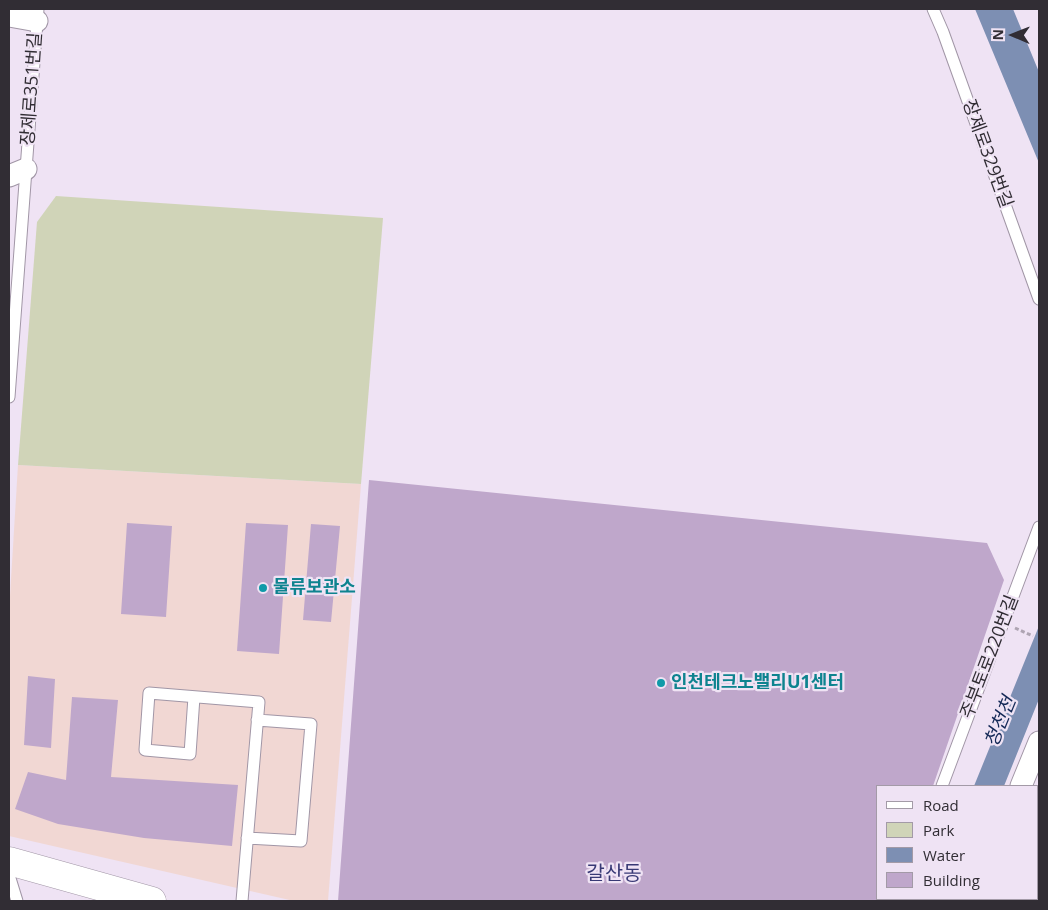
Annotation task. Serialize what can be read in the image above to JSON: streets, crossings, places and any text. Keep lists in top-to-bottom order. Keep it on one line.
{"streets":{"lane":["장제로351번길","장제로329번길","주부토로220번길"]},"districts":["갈산동"],"water":["청천천"],"places":["물류보관소","인천테크노밸리U1센터"],"legend":["Road","Park","Water","Building"],"north":"left"}
